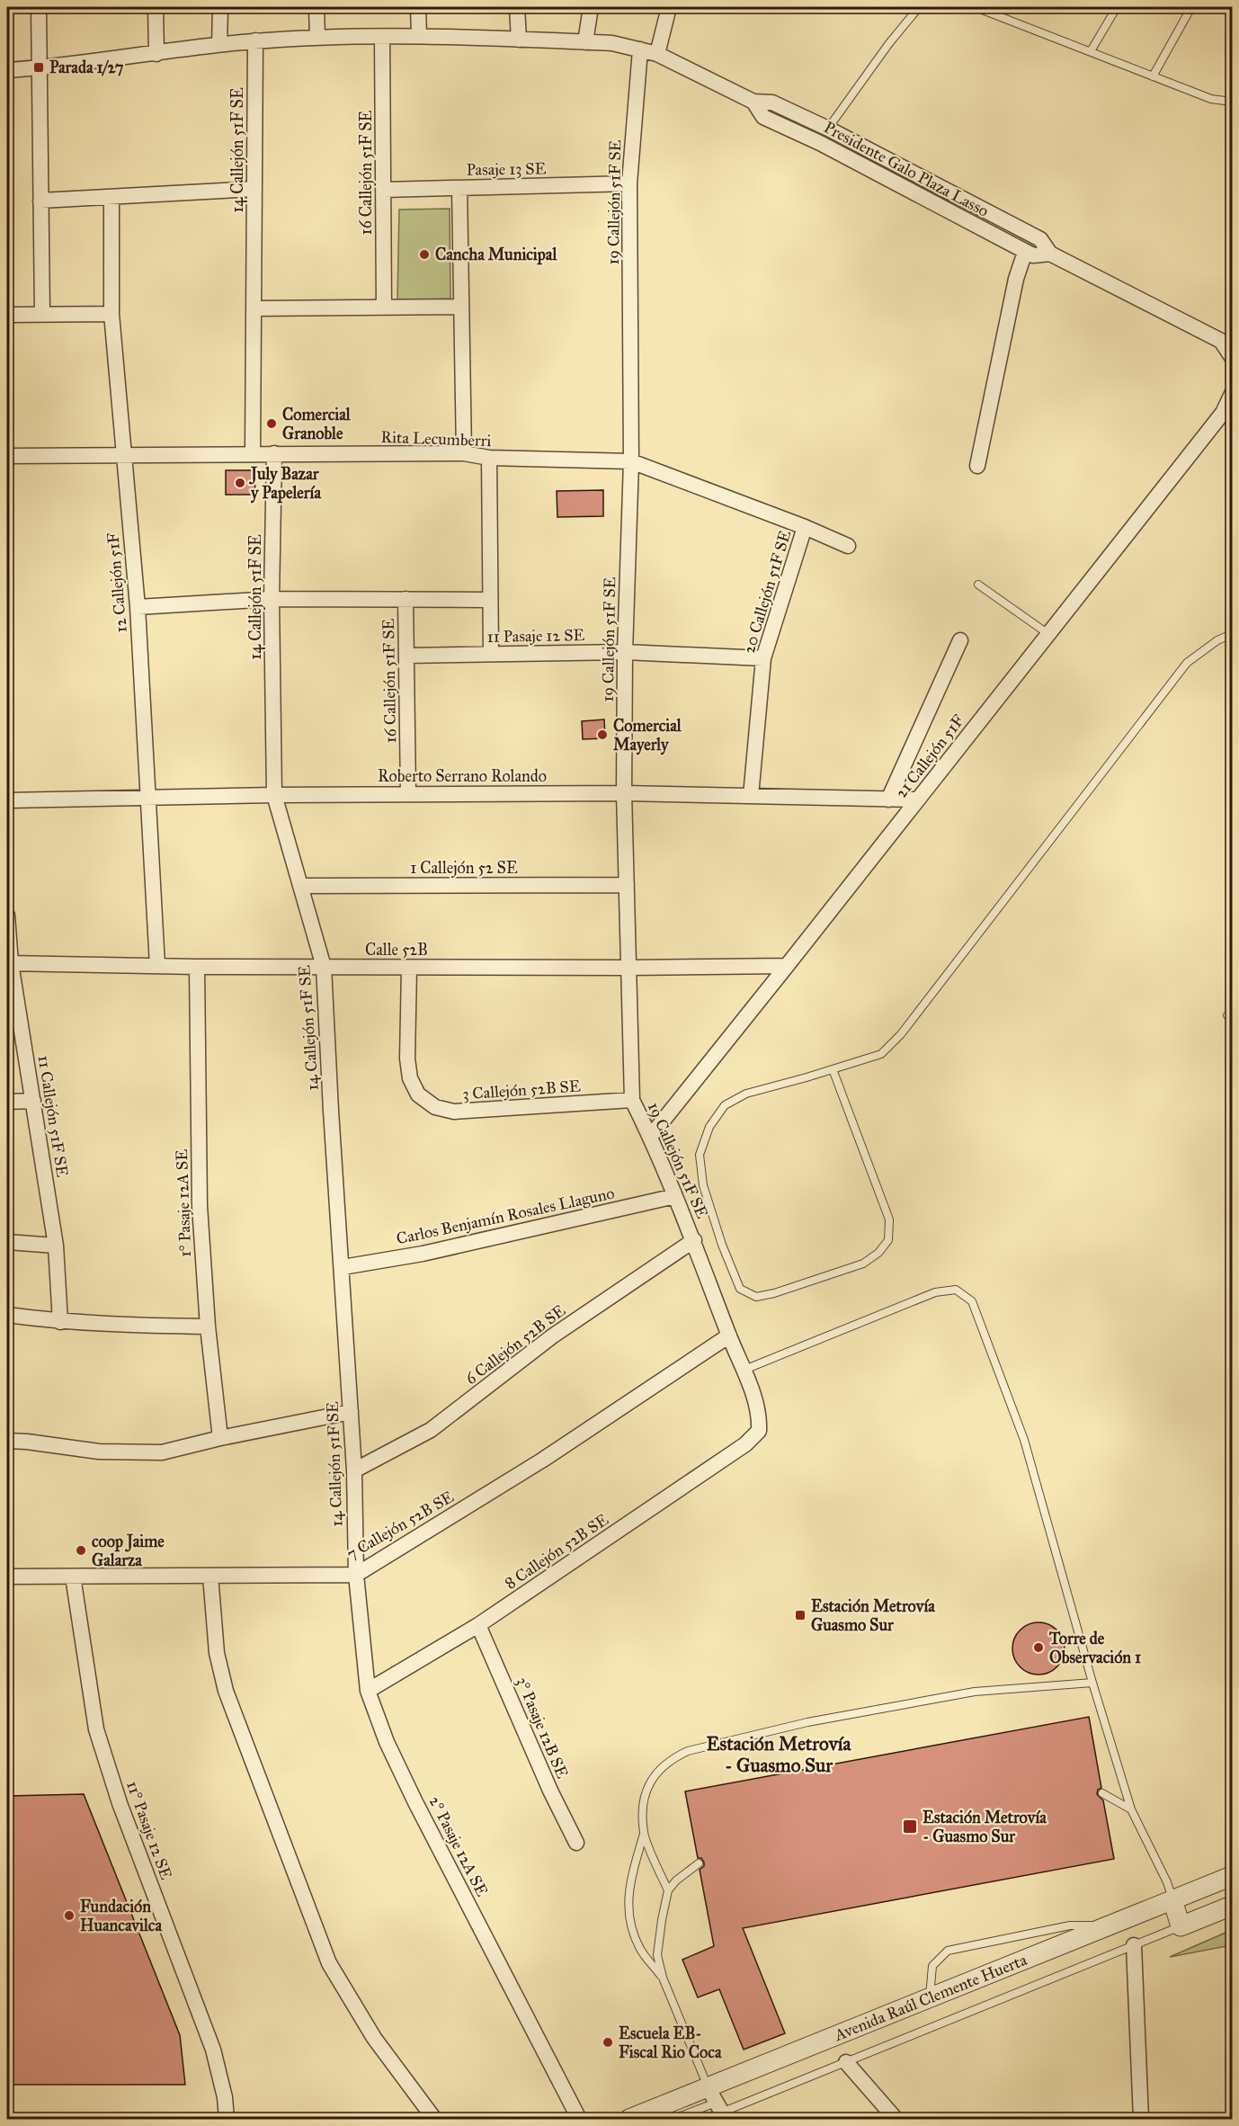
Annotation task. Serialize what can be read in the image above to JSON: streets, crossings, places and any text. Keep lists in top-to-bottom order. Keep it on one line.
{"streets":{"street":["14 Callejón 51F SE","Pasaje 13 SE","Presidente Galo Plaza Lasso","16 Callejón 51F SE","19 Callejón 51F SE","Rita Lecumberri","12 Callejón 51F","20 Callejón 51F SE","11 Pasaje 12 SE","21 Callejón 51F","Roberto Serrano Rolando","1 Callejón 52 SE","Calle 52B","3 Callejón 52B SE","11 Callejón 51F SE","1° Pasaje 12A SE","Carlos Benjamín Rosales Llaguno","6 Callejón 52B SE","7 Callejón 52B SE","8 Callejón 52B SE","3° Pasaje 12B SE","11° Pasaje 12 SE","2° Pasaje 12A SE","Avenida Raúl Clemente Huerta"]},"crossings":[["14 Callejón 51F SE","Presidente Galo Plaza Lasso"],["14 Callejón 51F SE","Rita Lecumberri"],["14 Callejón 51F SE","Roberto Serrano Rolando"],["14 Callejón 51F SE","1 Callejón 52 SE"],["14 Callejón 51F SE","Calle 52B"],["14 Callejón 51F SE","Carlos Benjamín Rosales Llaguno"],["14 Callejón 51F SE","6 Callejón 52B SE"],["14 Callejón 51F SE","7 Callejón 52B SE"],["14 Callejón 51F SE","2° Pasaje 12A SE"],["Pasaje 13 SE","16 Callejón 51F SE"],["Pasaje 13 SE","19 Callejón 51F SE"],["Presidente Galo Plaza Lasso","16 Callejón 51F SE"],["Presidente Galo Plaza Lasso","19 Callejón 51F SE"],["16 Callejón 51F SE","11 Pasaje 12 SE"],["16 Callejón 51F SE","Roberto Serrano Rolando"],["19 Callejón 51F SE","Rita Lecumberri"],["19 Callejón 51F SE","11 Pasaje 12 SE"],["19 Callejón 51F SE","21 Callejón 51F"],["19 Callejón 51F SE","Roberto Serrano Rolando"],["19 Callejón 51F SE","1 Callejón 52 SE"],["19 Callejón 51F SE","Calle 52B"],["19 Callejón 51F SE","3 Callejón 52B SE"],["19 Callejón 51F SE","Carlos Benjamín Rosales Llaguno"],["19 Callejón 51F SE","6 Callejón 52B SE"],["19 Callejón 51F SE","7 Callejón 52B SE"],["19 Callejón 51F SE","8 Callejón 52B SE"],["Rita Lecumberri","12 Callejón 51F"],["Rita Lecumberri","20 Callejón 51F SE"],["12 Callejón 51F","Roberto Serrano Rolando"],["12 Callejón 51F","Calle 52B"],["20 Callejón 51F SE","11 Pasaje 12 SE"],["20 Callejón 51F SE","Roberto Serrano Rolando"],["21 Callejón 51F","Roberto Serrano Rolando"],["21 Callejón 51F","Calle 52B"],["Calle 52B","3 Callejón 52B SE"],["Calle 52B","11 Callejón 51F SE"],["Calle 52B","1° Pasaje 12A SE"],["7 Callejón 52B SE","11° Pasaje 12 SE"],["7 Callejón 52B SE","2° Pasaje 12A SE"],["8 Callejón 52B SE","3° Pasaje 12B SE"],["8 Callejón 52B SE","2° Pasaje 12A SE"]],"districts":["Estación Metrovía - Guasmo Sur"],"places":{"transit":["Parada 1/27","Estación Metrovía Guasmo Sur","Estación Metrovía - Guasmo Sur"],"other":["Cancha Municipal","Comercial Granoble","July Bazar y Papelería","Comercial Mayerly","coop Jaime Galarza","Torre de Observación 1","Fundación Huancavilca","Escuela EB- Fiscal Rio Coca"]}}
